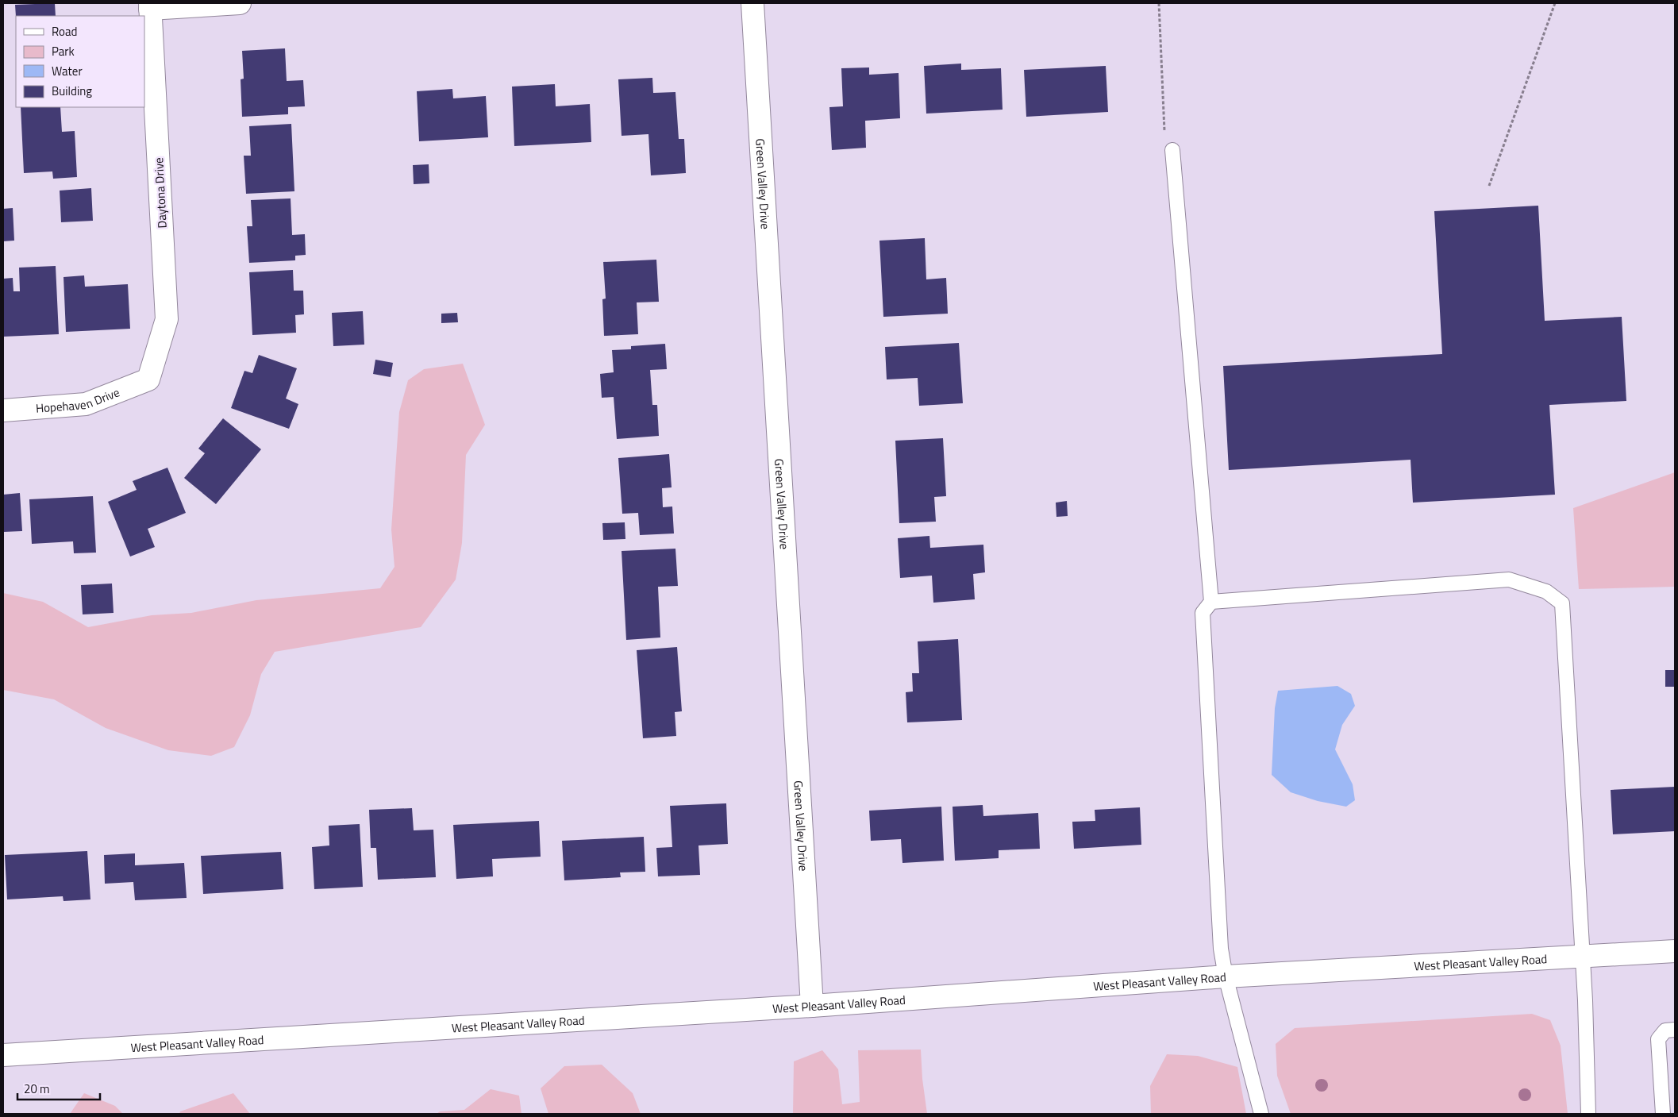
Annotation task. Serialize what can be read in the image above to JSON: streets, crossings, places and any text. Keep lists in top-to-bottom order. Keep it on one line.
{"streets":{"main road":["Green Valley Drive","Daytona Drive","Hopehaven Drive","West Pleasant Valley Road"]},"crossings":[["Green Valley Drive","West Pleasant Valley Road"],["Daytona Drive","Hopehaven Drive"]],"legend":["Road","Park","Water","Building"],"scale_bar":"20 m"}
